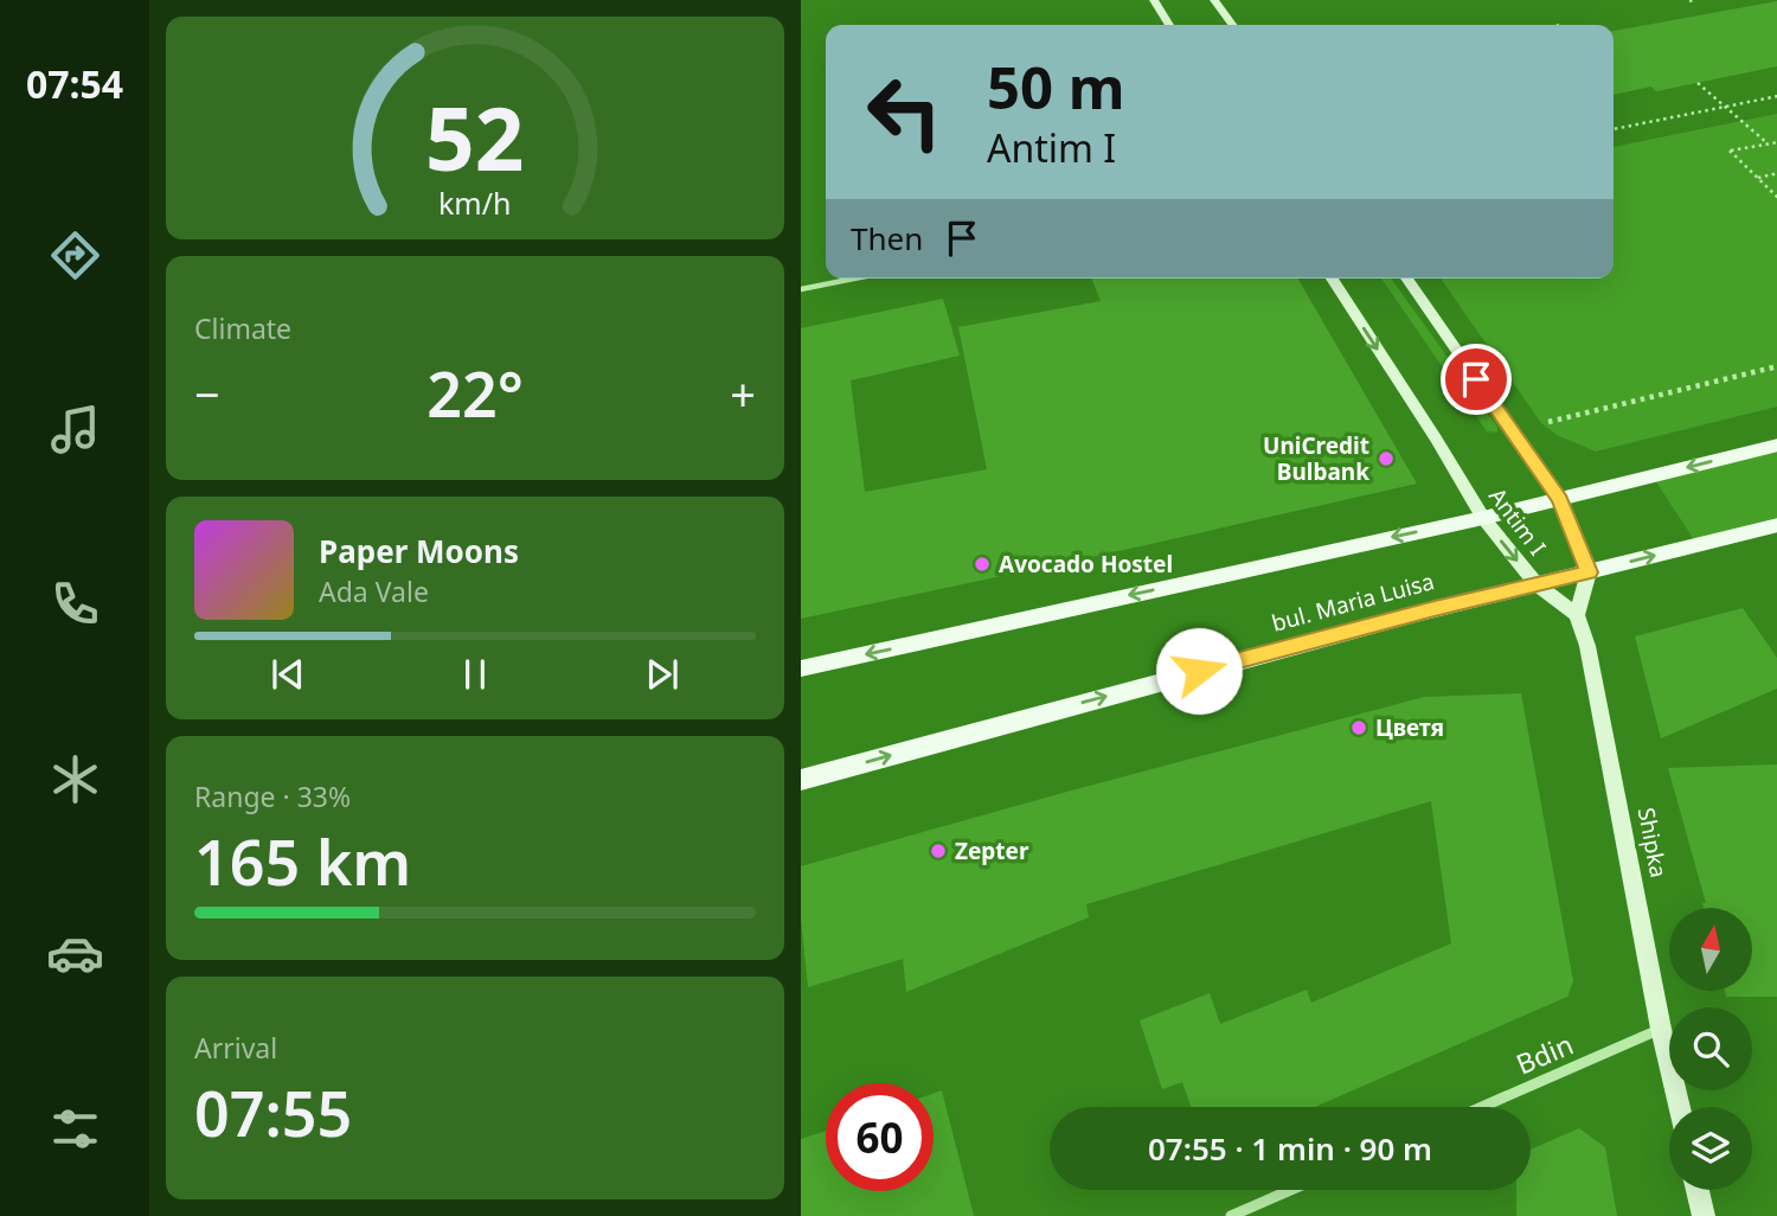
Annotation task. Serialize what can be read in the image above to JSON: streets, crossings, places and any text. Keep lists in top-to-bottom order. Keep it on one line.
{"streets":{"main road":["bul. Maria Luisa"],"street":["Antim I","Shipka","Bdin"]},"crossings":[["Antim I","bul. Maria Luisa"],["Antim I","Shipka"],["Shipka","Bdin"]],"places":["UniCredit Bulbank","Avocado Hostel","Цветя","Zepter"],"north":"top","page":{"tabs":"07:54","turn":["50 m","Antim I"],"then":"Then","tile":["Climate",["Range · 33%","165 km"],["Arrival","07:55"]],"heat":["−","22°","+"],"song":["Paper Moons","Ada Vale"],"limit":"60","trip":"07:55 · 1 min · 90 m","gauge":["52","km/h"]}}
